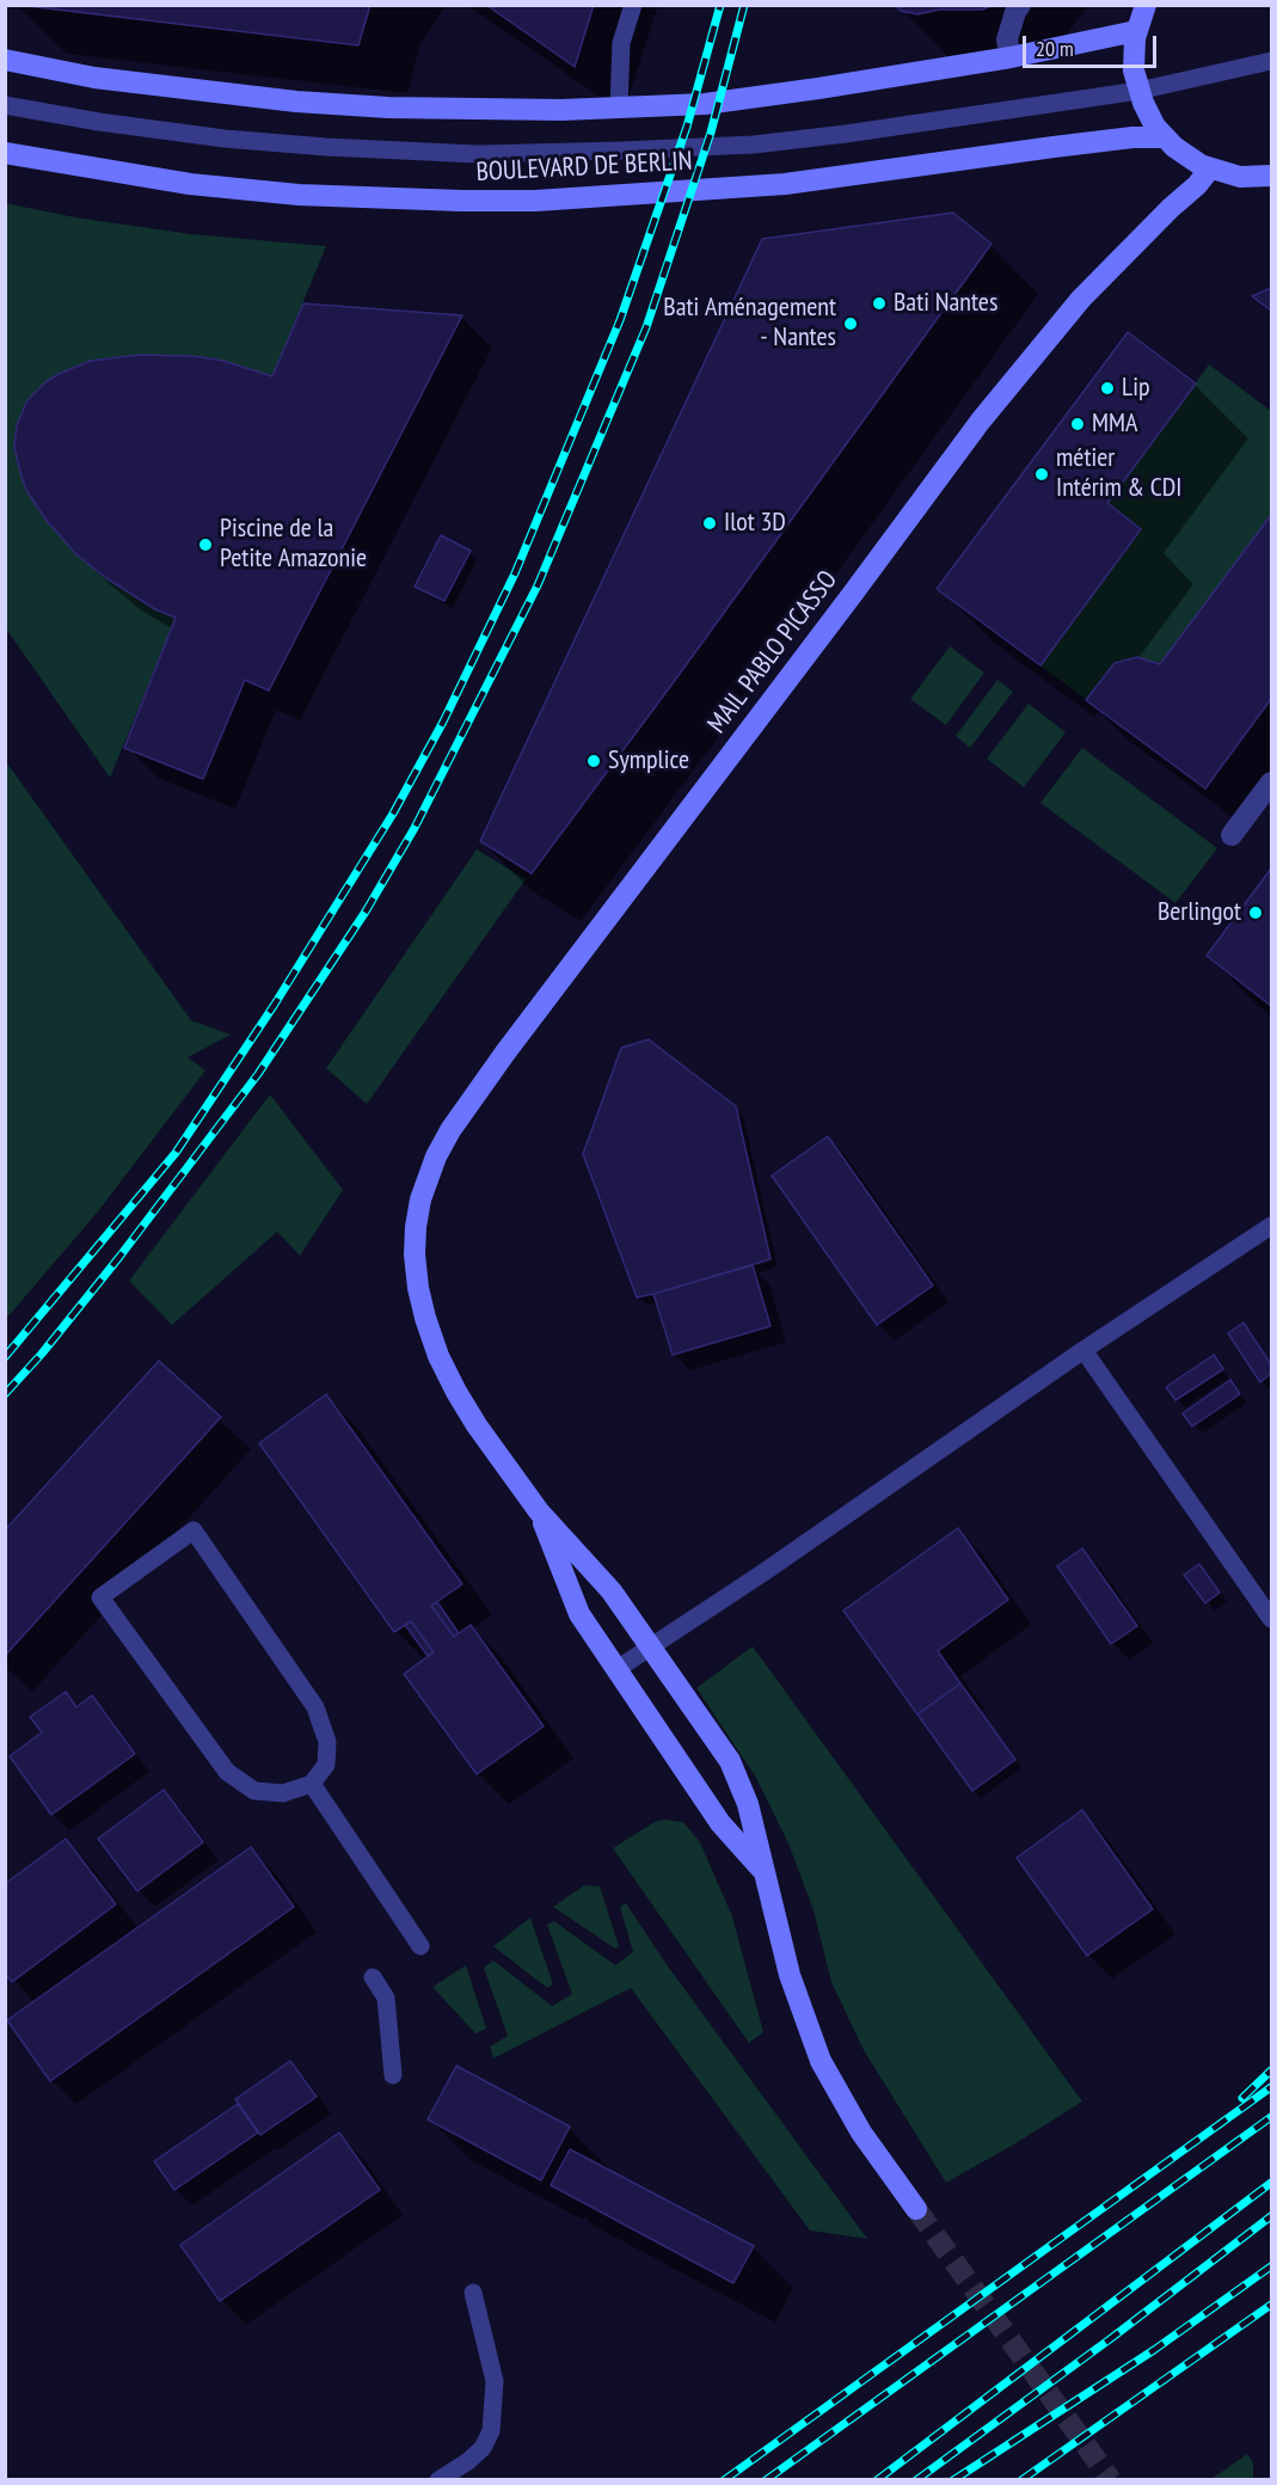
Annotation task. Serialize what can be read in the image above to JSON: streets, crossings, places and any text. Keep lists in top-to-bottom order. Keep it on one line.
{"streets":{"street":["BOULEVARD DE BERLIN","MAIL PABLO PICASSO"]},"places":["Bati Nantes","Bati Aménagement - Nantes","Lip","MMA","métier Intérim & CDI","Ilot 3D","Piscine de la Petite Amazonie","Symplice","Berlingot"],"scale_bar":"20 m"}
